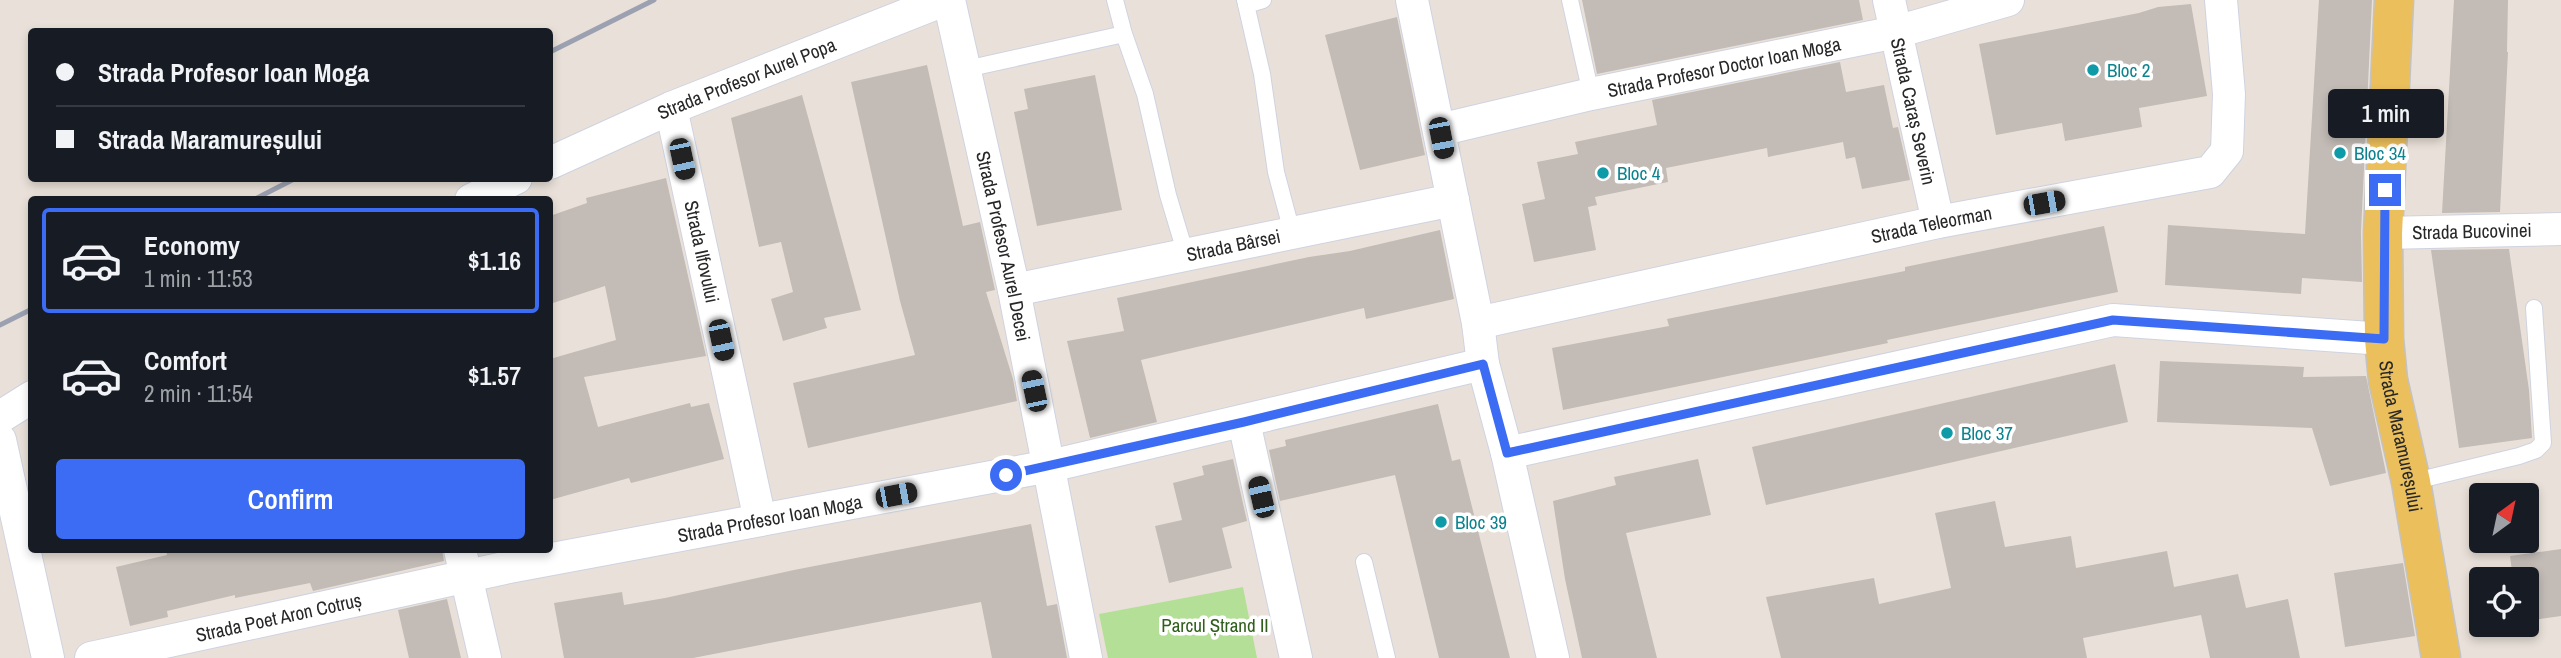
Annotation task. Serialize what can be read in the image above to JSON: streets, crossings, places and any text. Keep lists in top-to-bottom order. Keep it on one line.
{"streets":{"main road":["Strada Maramureșului"],"street":["Strada Profesor Doctor Ioan Moga","Strada Profesor Aurel Popa","Strada Caraș Severin","Strada Teleorman","Strada Bucovinei","Strada Bârsei","Strada Profesor Aurel Decei","Strada Ilfovului","Strada Profesor Ioan Moga","Strada Poet Aron Cotruș"]},"crossings":[["Strada Profesor Doctor Ioan Moga","Strada Caraș Severin"],["Strada Profesor Aurel Popa","Strada Profesor Aurel Decei"],["Strada Profesor Aurel Popa","Strada Ilfovului"],["Strada Caraș Severin","Strada Teleorman"],["Strada Bucovinei","Strada Maramureșului"],["Strada Bârsei","Strada Profesor Aurel Decei"],["Strada Profesor Aurel Decei","Strada Profesor Ioan Moga"],["Strada Ilfovului","Strada Profesor Ioan Moga"],["Strada Profesor Ioan Moga","Strada Poet Aron Cotruș"]],"parks":["Parcul Ștrand II"],"places":["Bloc 2","Bloc 34","Bloc 4","Bloc 37","Bloc 39"],"north":"top right","page":{"banner":["Strada Profesor Ioan Moga","Strada Maramureșului"],"bubble":"1 min","list":[{"name":"Economy","note":"1 min · 11:53","value":"$1.16"},{"name":"Comfort","note":"2 min · 11:54","value":"$1.57"}],"buttons":"Confirm"}}
